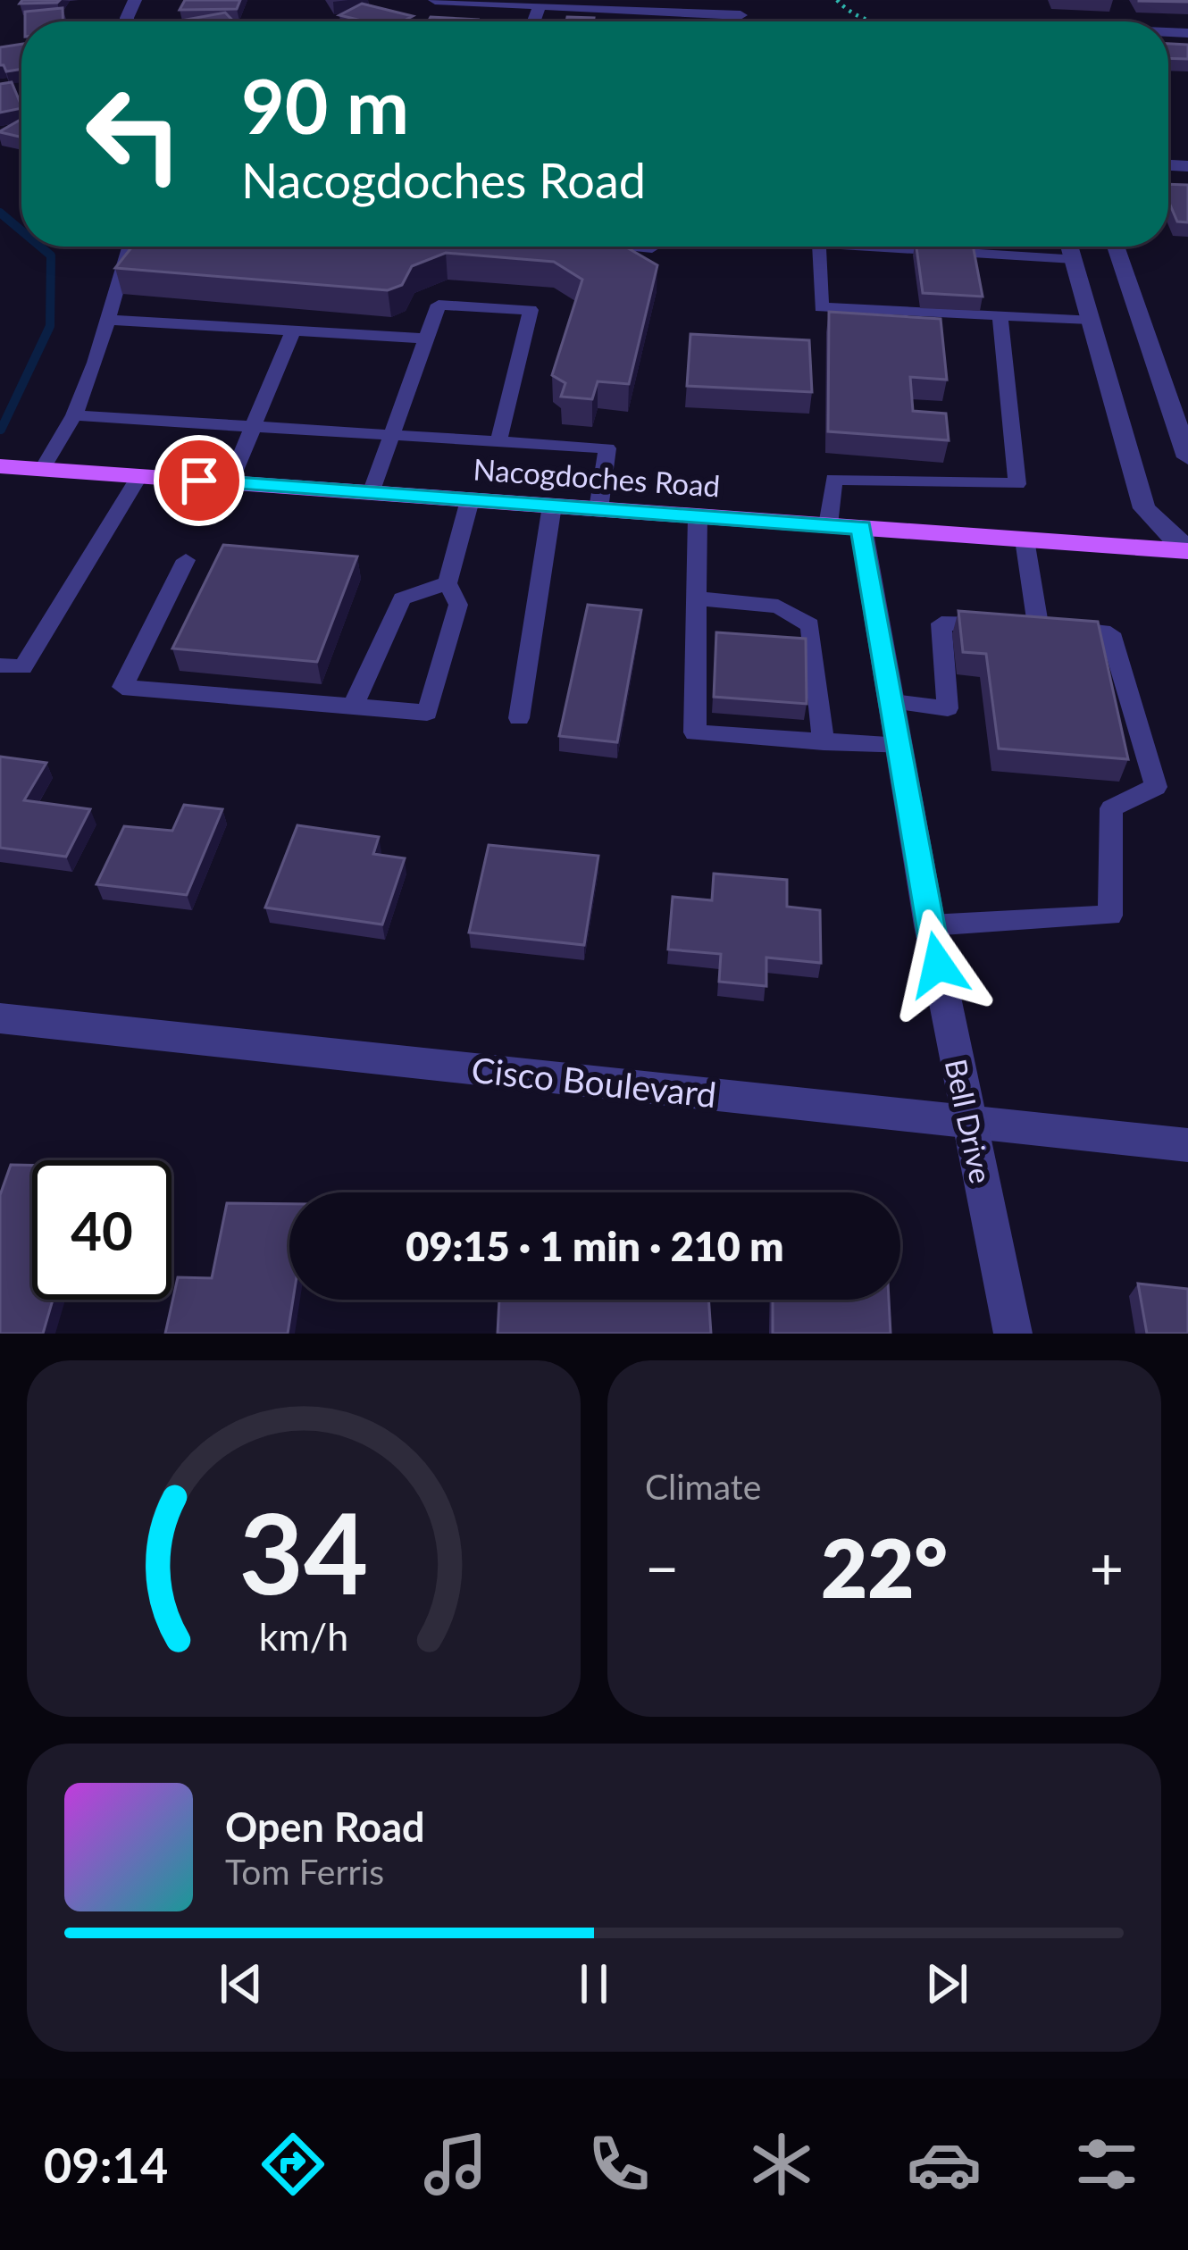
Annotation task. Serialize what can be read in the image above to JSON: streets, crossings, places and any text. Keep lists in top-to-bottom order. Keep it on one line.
{"streets":{"main road":["Nacogdoches Road"],"street":["Cisco Boulevard","Bell Drive"]},"crossings":[["Nacogdoches Road","Bell Drive"],["Cisco Boulevard","Bell Drive"]],"page":{"turn":["90 m","Nacogdoches Road"],"limit":"40","trip":"09:15 · 1 min · 210 m","tile":"Climate","heat":["−","22°","+"],"song":["Open Road","Tom Ferris"],"tabs":"09:14","gauge":["34","km/h"]}}
